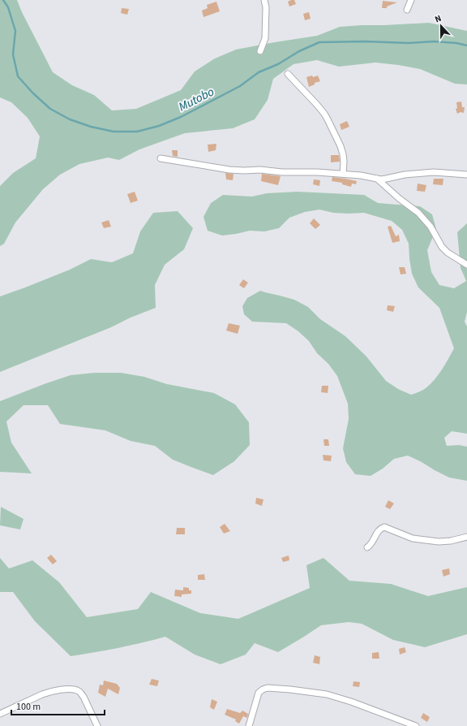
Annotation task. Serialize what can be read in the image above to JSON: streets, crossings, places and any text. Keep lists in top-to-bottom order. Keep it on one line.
{"water":["Mutobo"],"scale_bar":"100 m","north":"top"}
